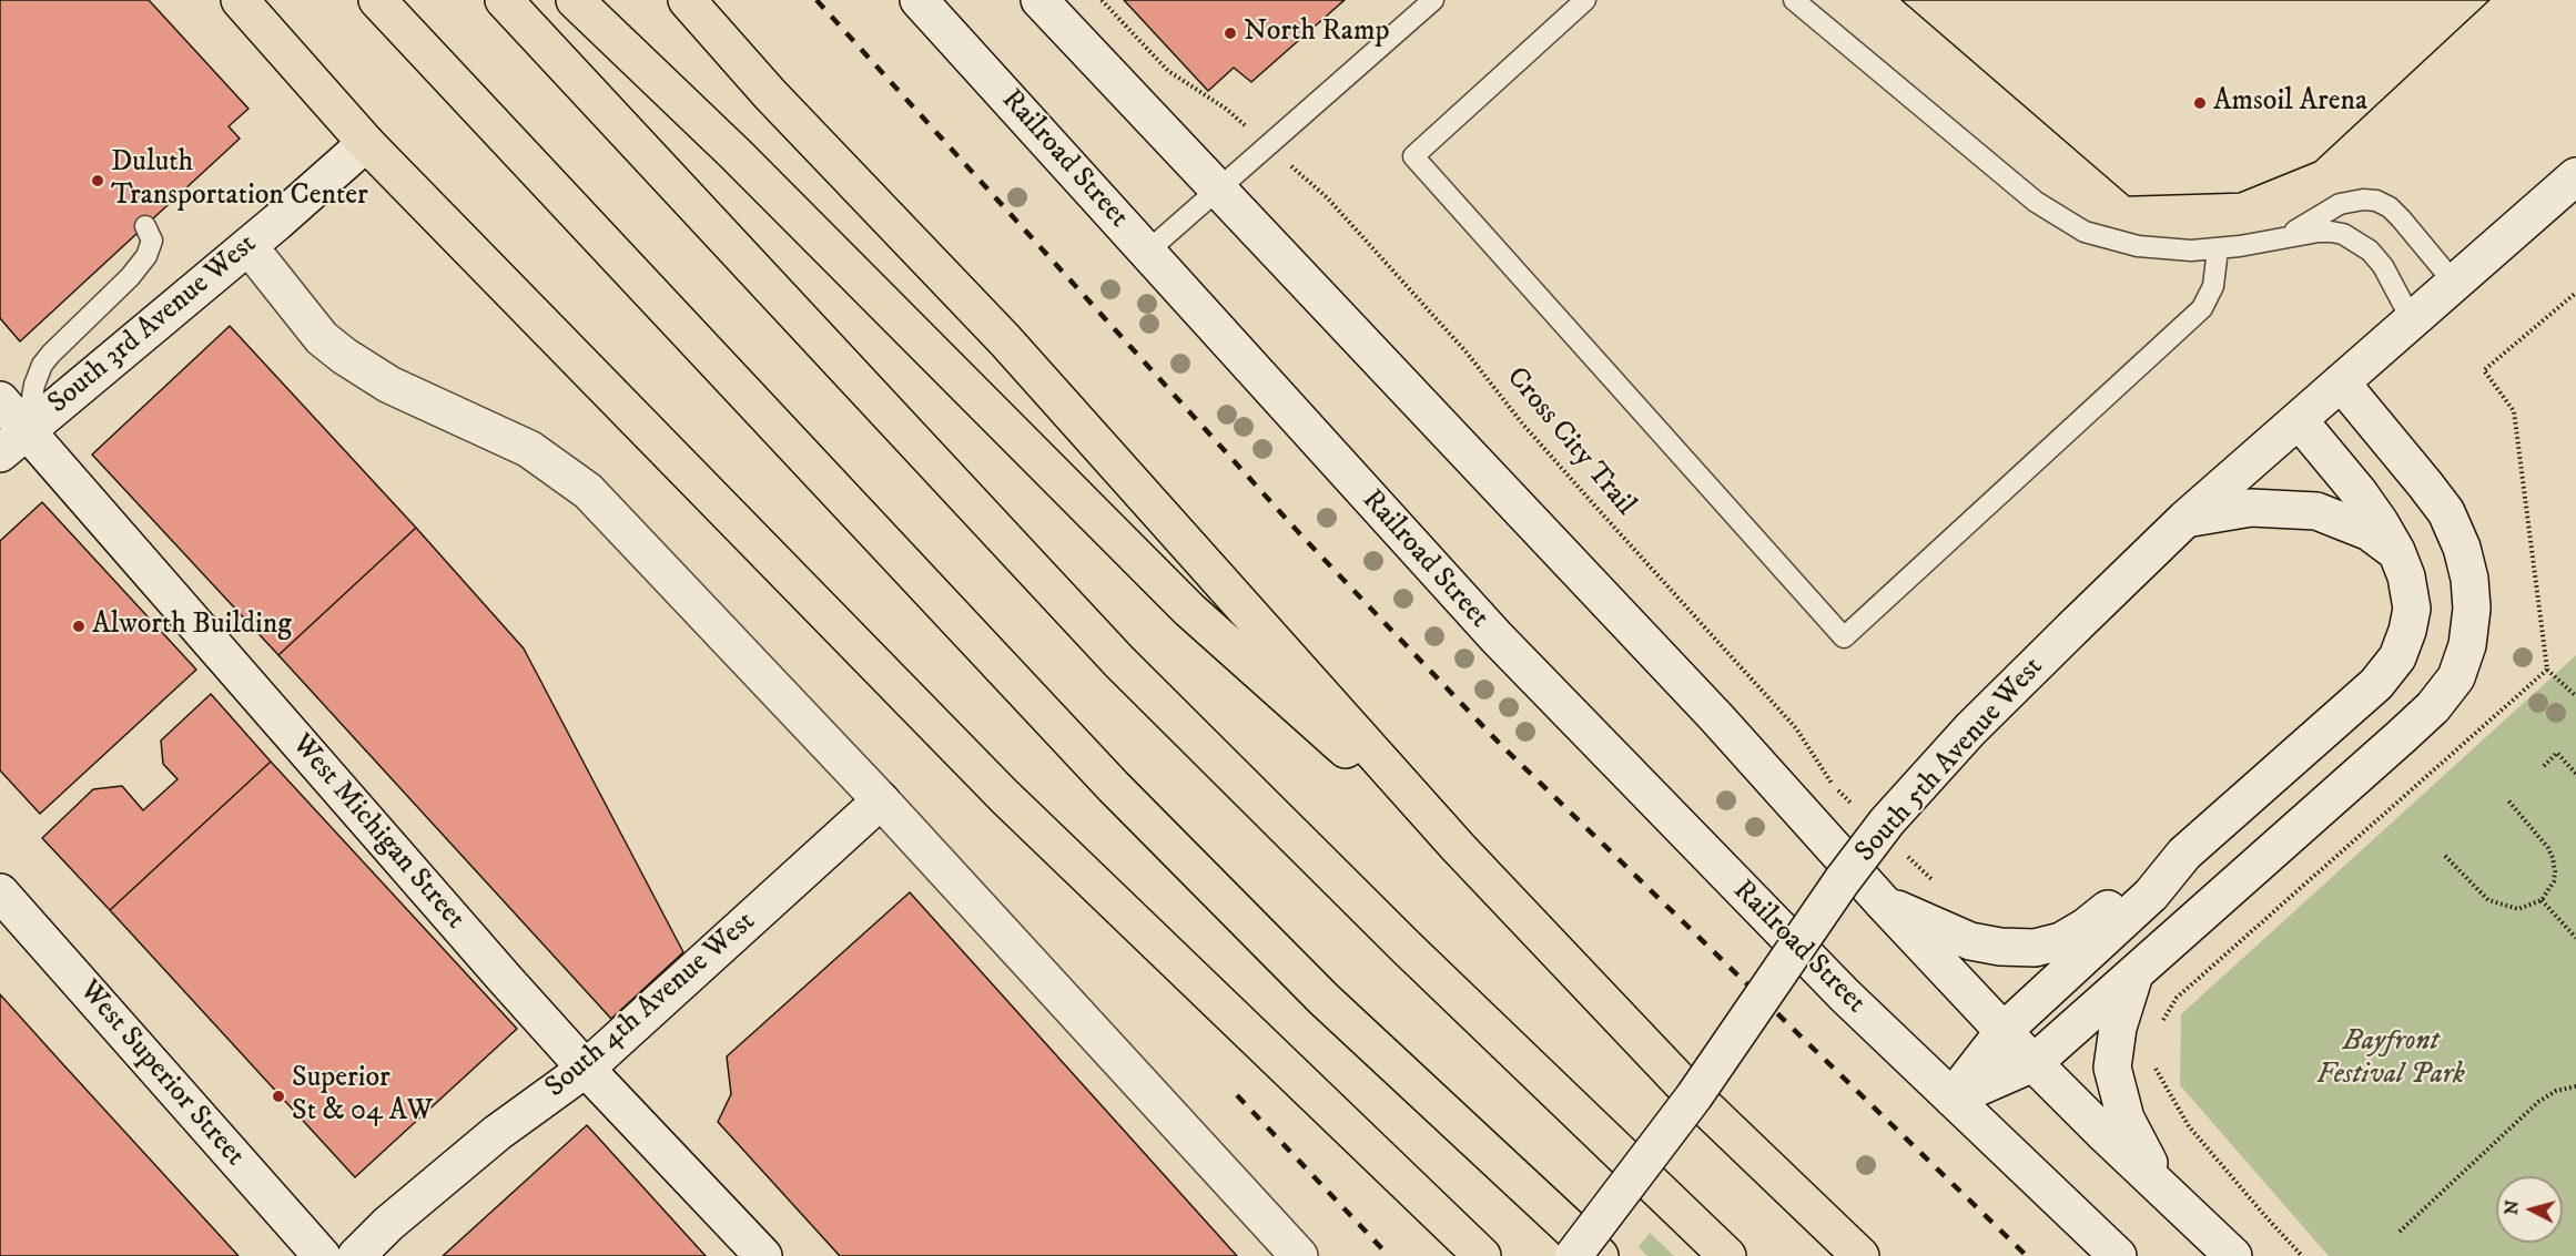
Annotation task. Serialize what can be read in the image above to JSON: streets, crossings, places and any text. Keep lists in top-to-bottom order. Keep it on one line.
{"streets":{"street":["Railroad Street","South 3rd Avenue West","South 5th Avenue West","West Michigan Street","South 4th Avenue West","West Superior Street"],"path":["Cross City Trail"]},"crossings":[["South 3rd Avenue West","West Michigan Street"],["West Michigan Street","South 4th Avenue West"]],"parks":["Bayfront Festival Park"],"places":["North Ramp","Amsoil Arena","Duluth Transportation Center","Alworth Building","Superior St & 04 AW"],"north":"left"}
